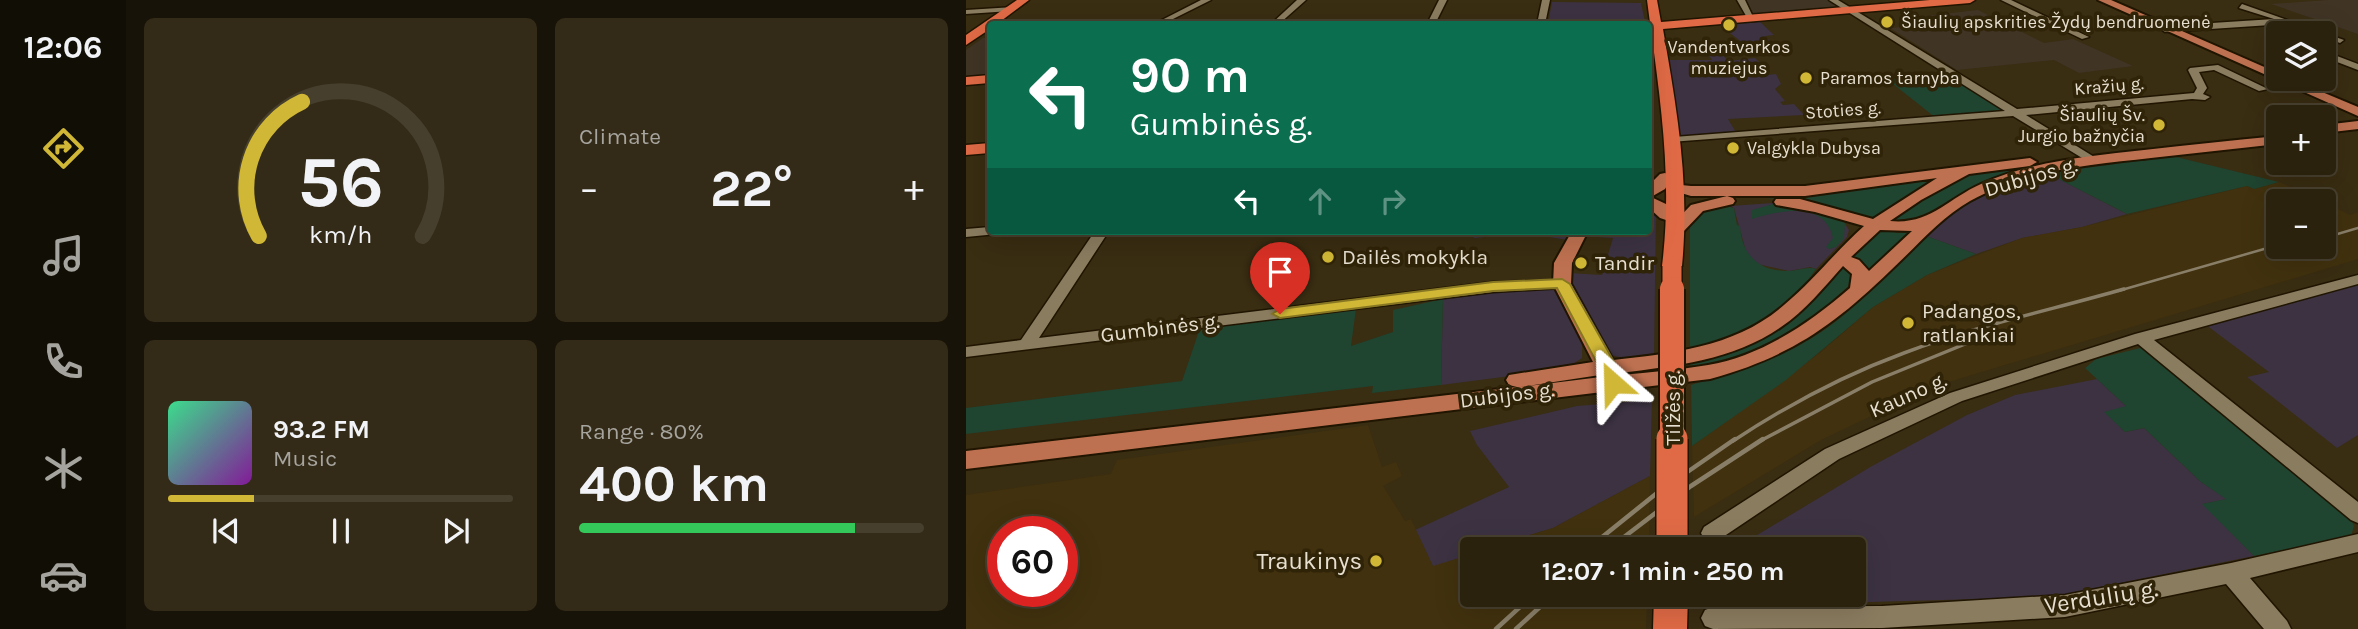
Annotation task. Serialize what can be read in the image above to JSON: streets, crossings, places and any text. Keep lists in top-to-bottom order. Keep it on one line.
{"streets":{"highway":["Tilžės g."],"main road":["Dubijos g."],"street":["Kražių g.","Stoties g.","Gumbinės g.","Kauno g.","Verdulių g."]},"crossings":[["Kražių g.","Stoties g."],["Stoties g.","Tilžės g."],["Dubijos g.","Tilžės g."]],"places":["Šiaulių apskrities Žydų bendruomenė","Vandentvarkos muziejus","Paramos tarnyba","Šiaulių Šv. Jurgio bažnyčia","Valgykla Dubysa","Dailės mokykla","Tandir","Padangos, ratlankiai","Traukinys"],"page":{"tabs":"12:06","tile":["Climate",["Range · 80%","400 km"]],"map_buttons":["+","−"],"turn":["90 m","Gumbinės g."],"heat":["−","22°","+"],"song":["93.2 FM","Music"],"limit":"60","trip":"12:07 · 1 min · 250 m","gauge":["56","km/h"]}}
